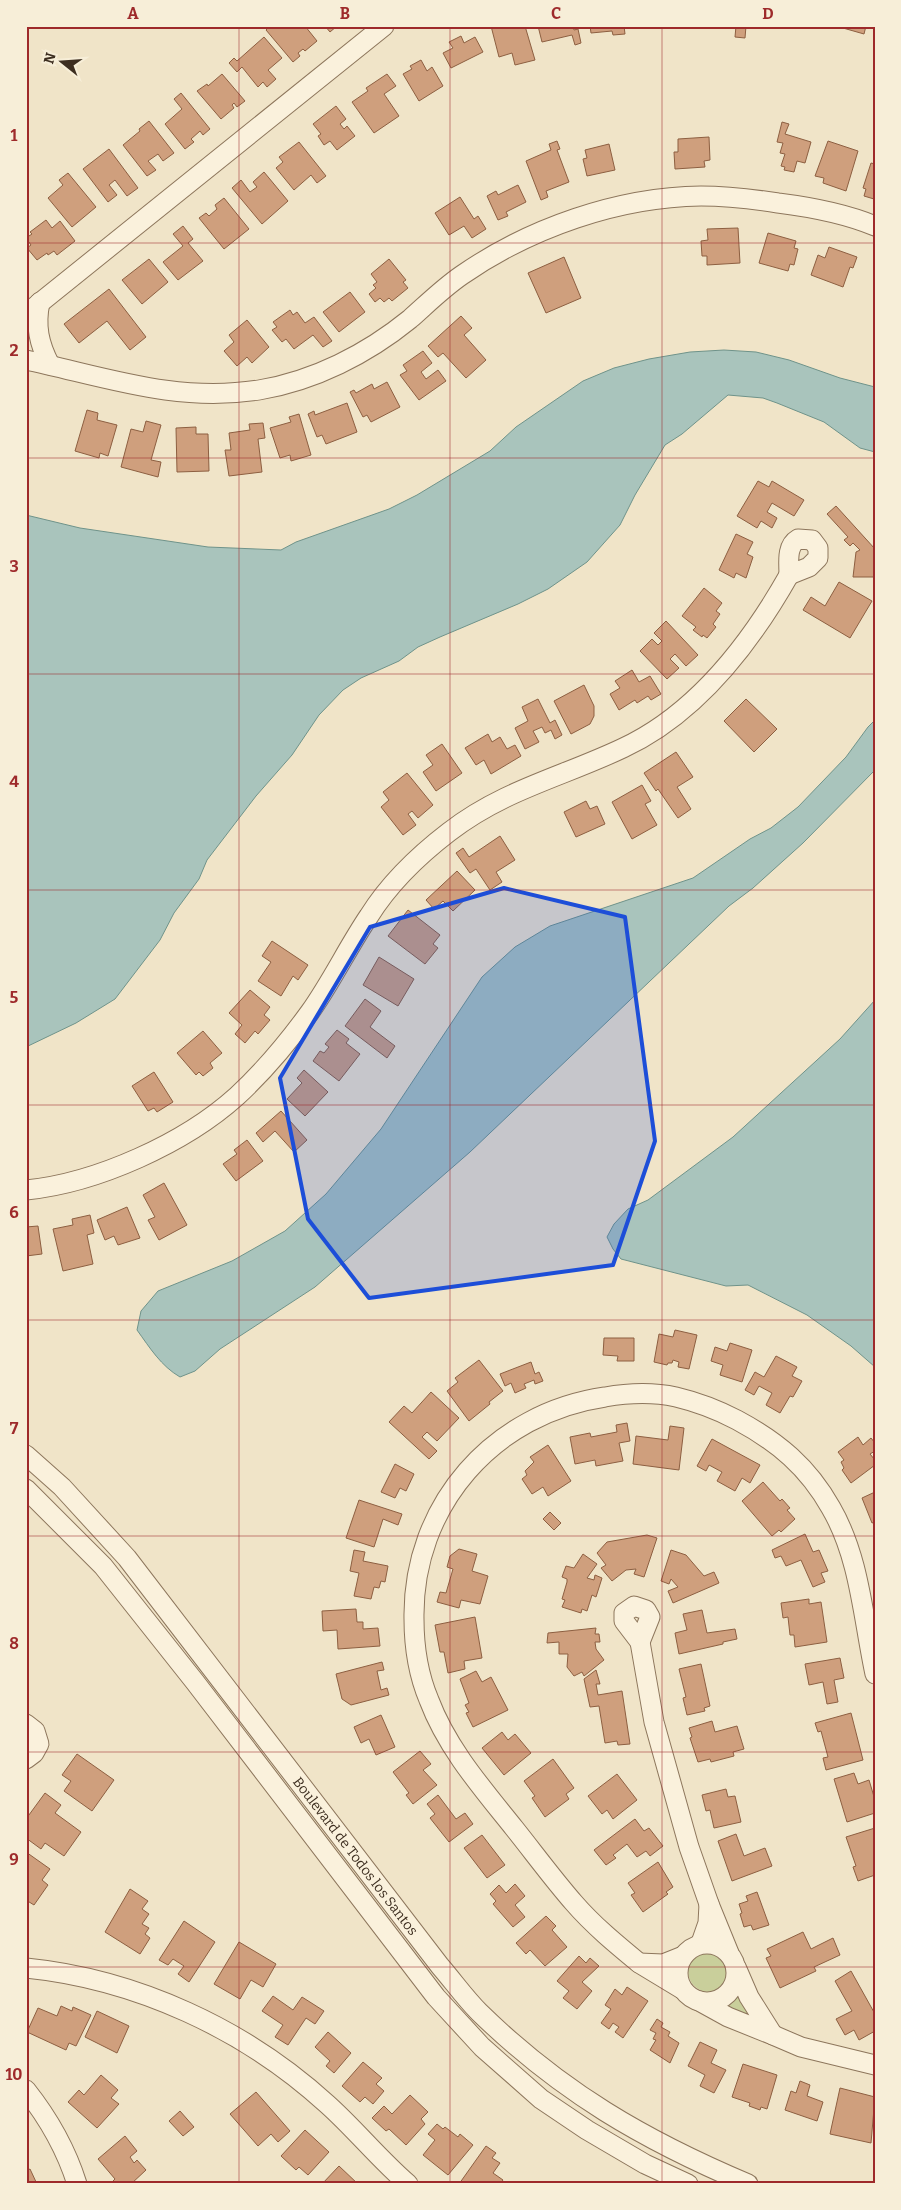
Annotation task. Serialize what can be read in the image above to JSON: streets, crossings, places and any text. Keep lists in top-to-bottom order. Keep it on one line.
{"streets":{"street":["Boulevard de Todos los Santos"]},"north":"left","grid":{"columns":["A","B","C","D"],"rows":["1","2","3","4","5","6","7","8","9","10"]}}
